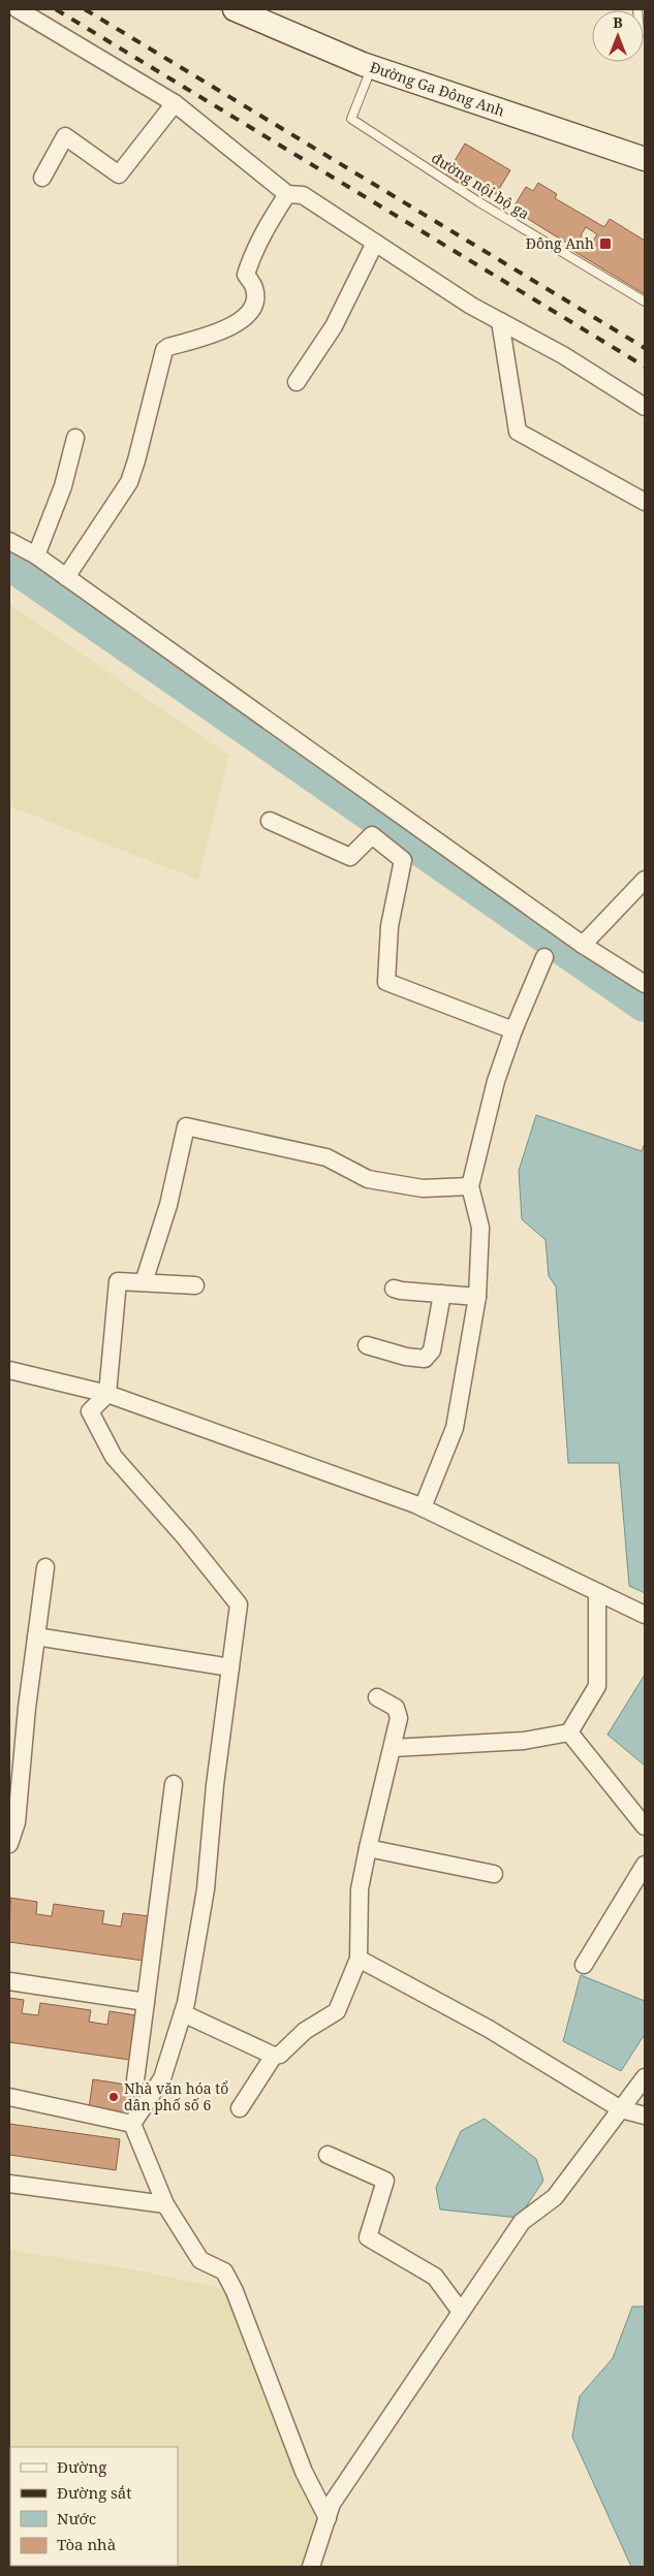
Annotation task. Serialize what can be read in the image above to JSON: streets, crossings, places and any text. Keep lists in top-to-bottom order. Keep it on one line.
{"streets":{"street":["Đường Ga Đông Anh"],"lane":["đường nội bộ ga"]},"crossings":[["Đường Ga Đông Anh","đường nội bộ ga"]],"places":{"transit":["Đông Anh"],"other":["Nhà văn hóa tổ dân phố số 6"]},"legend":["Đường","Đường sắt","Nước","Tòa nhà"],"north":"top"}
